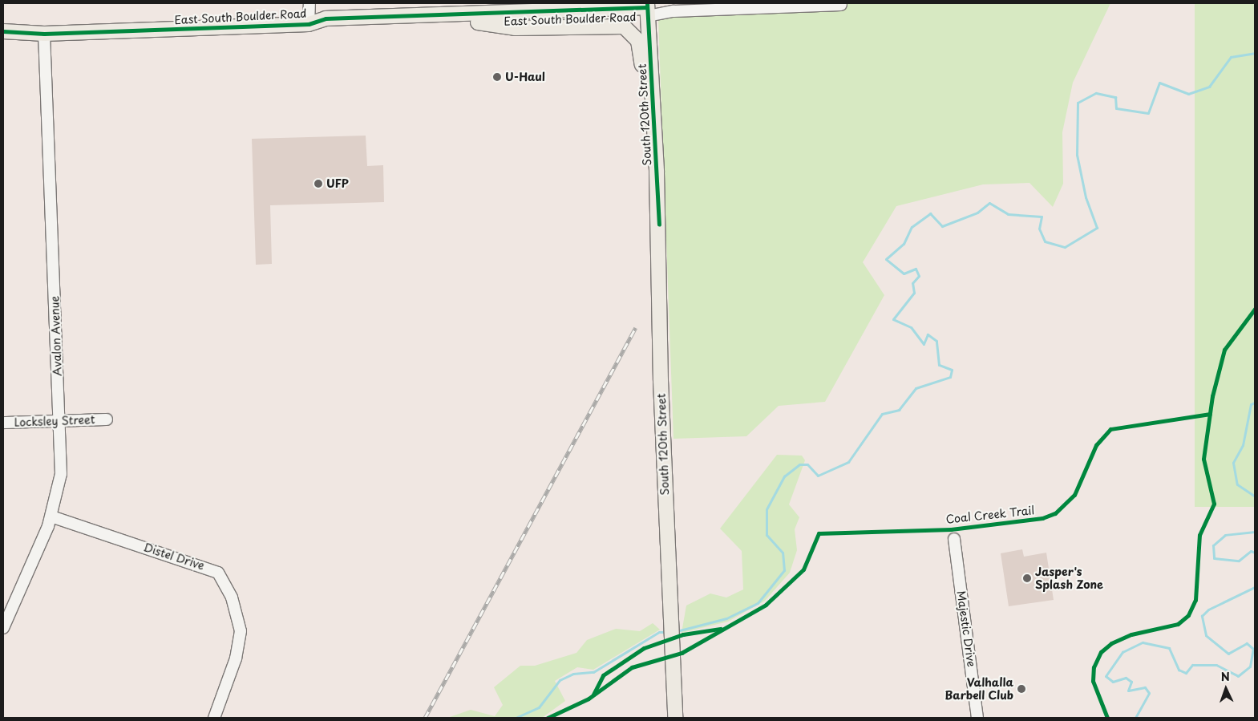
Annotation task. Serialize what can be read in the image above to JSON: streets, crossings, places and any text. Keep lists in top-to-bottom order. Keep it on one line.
{"streets":{"main road":["East South Boulder Road","South 120th Street"],"street":["Avalon Avenue","Locksley Street","Distel Drive","Majestic Drive"],"cycle path":["Coal Creek Trail"]},"crossings":[["East South Boulder Road","South 120th Street"],["East South Boulder Road","Avalon Avenue"],["Avalon Avenue","Locksley Street"],["Avalon Avenue","Distel Drive"]],"places":["U-Haul","UFP","Jasper's Splash Zone","Valhalla Barbell Club"],"north":"top"}
